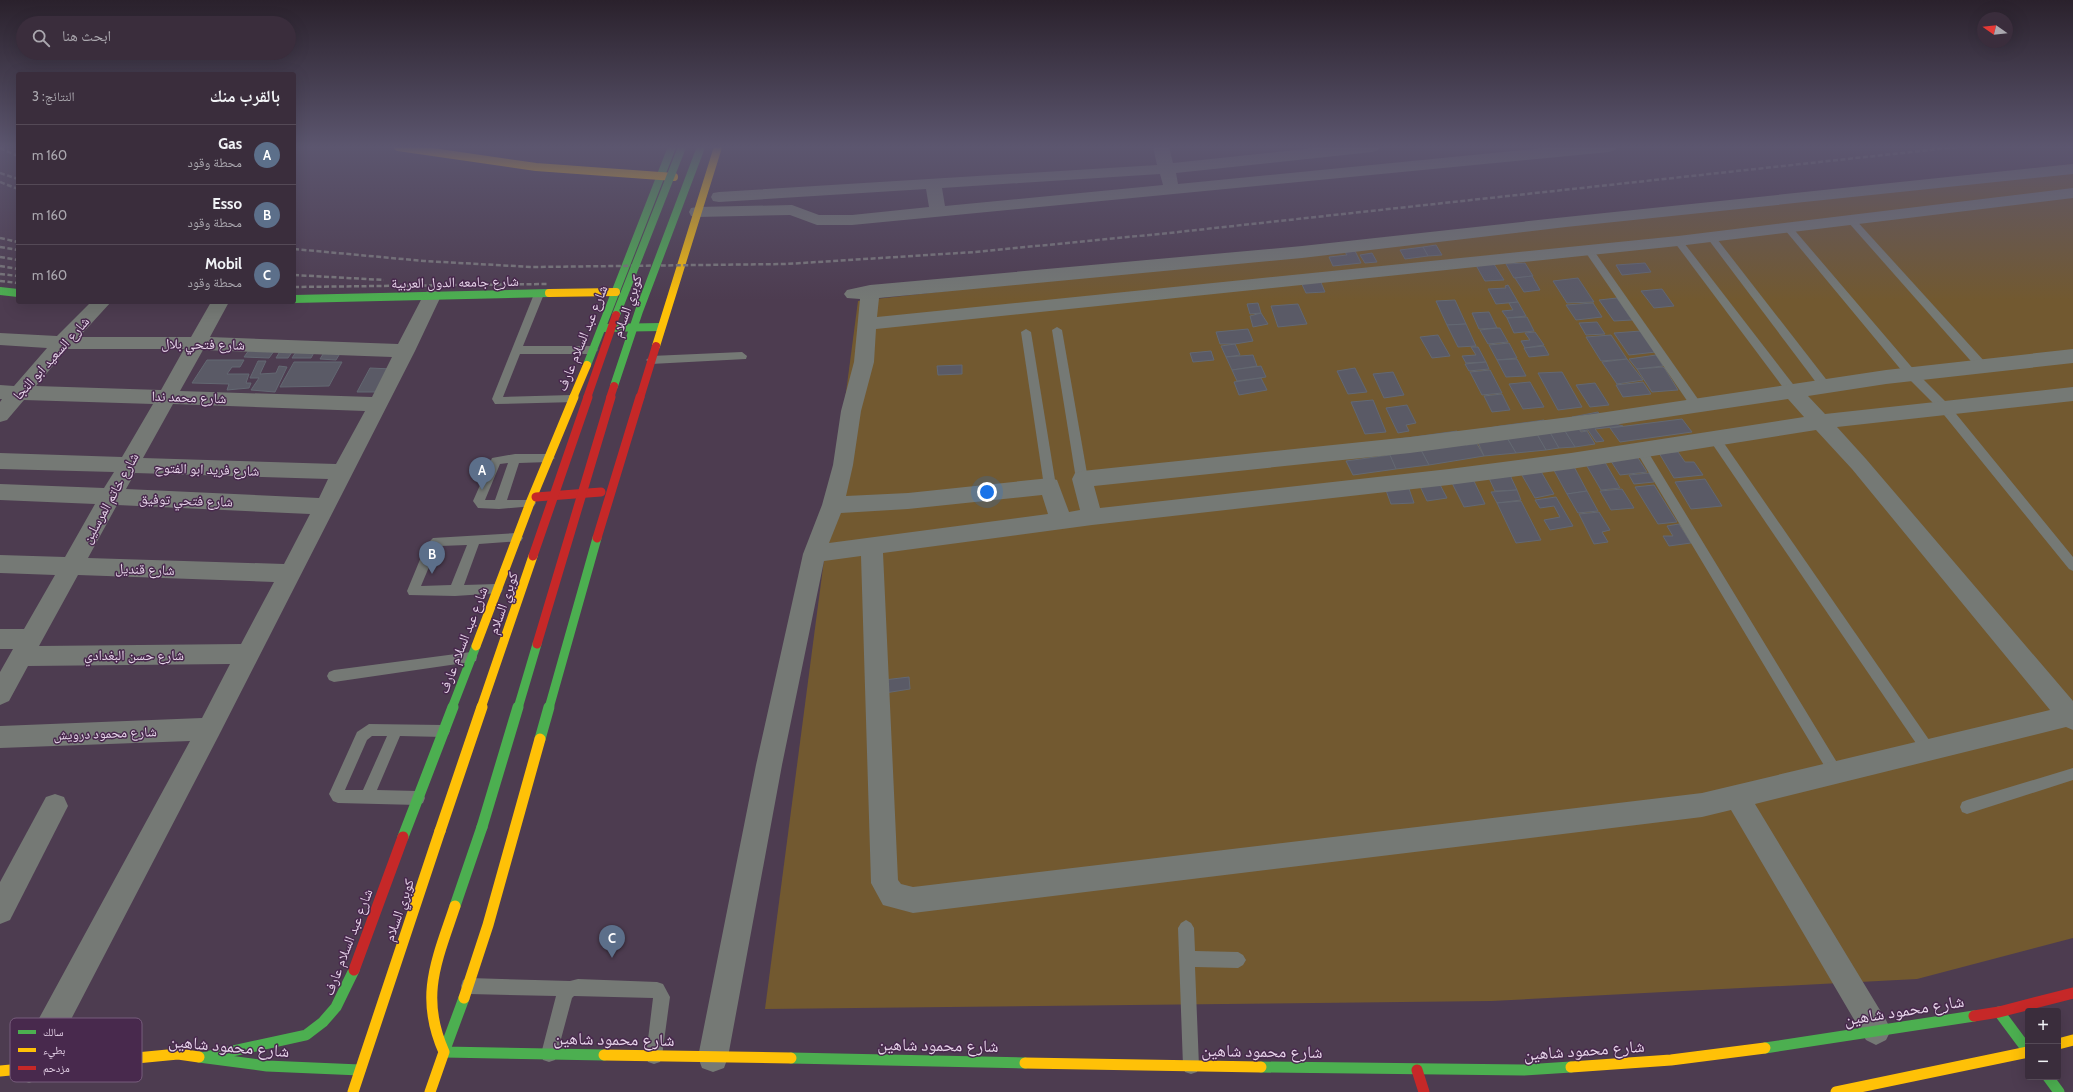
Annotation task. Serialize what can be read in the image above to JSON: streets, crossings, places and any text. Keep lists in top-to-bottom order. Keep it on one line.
{"streets":{"main road":["شارع جامعه الدول العربية","كوبري السلام","شارع عبد السلام عارف","شارع محمود شاهين"],"street":["شارع فتحي بلال","شارع السعيد ابو النجا","شارع محمد ندا","شارع فريد ابو الفتوح","شارع خاتم المرسلين","شارع فتحي توفيق","شارع قنديل","شارع حسن البغدادي","شارع محمود درويش"]},"crossings":[["شارع جامعه الدول العربية","شارع عبد السلام عارف"],["كوبري السلام","شارع محمود شاهين"],["شارع عبد السلام عارف","شارع محمود شاهين"],["شارع فتحي بلال","شارع السعيد ابو النجا"],["شارع فتحي بلال","شارع خاتم المرسلين"],["شارع السعيد ابو النجا","شارع محمد ندا"],["شارع محمد ندا","شارع خاتم المرسلين"],["شارع فريد ابو الفتوح","شارع خاتم المرسلين"],["شارع خاتم المرسلين","شارع فتحي توفيق"],["شارع خاتم المرسلين","شارع قنديل"],["شارع خاتم المرسلين","شارع حسن البغدادي"]],"legend":["سالك","بطيء","مزدحم"],"north":"left","page":{"search":"ابحث هنا","heading":["بالقرب منك","النتائج: 3"],"list":[{"mark":"A","name":"Gas","note":"محطة وقود","value":"160 m"},{"mark":"B","name":"Esso","note":"محطة وقود","value":"160 m"},{"mark":"C","name":"Mobil","note":"محطة وقود","value":"160 m"}],"pins":["A","B","C"],"map_buttons":["+","−"]}}
